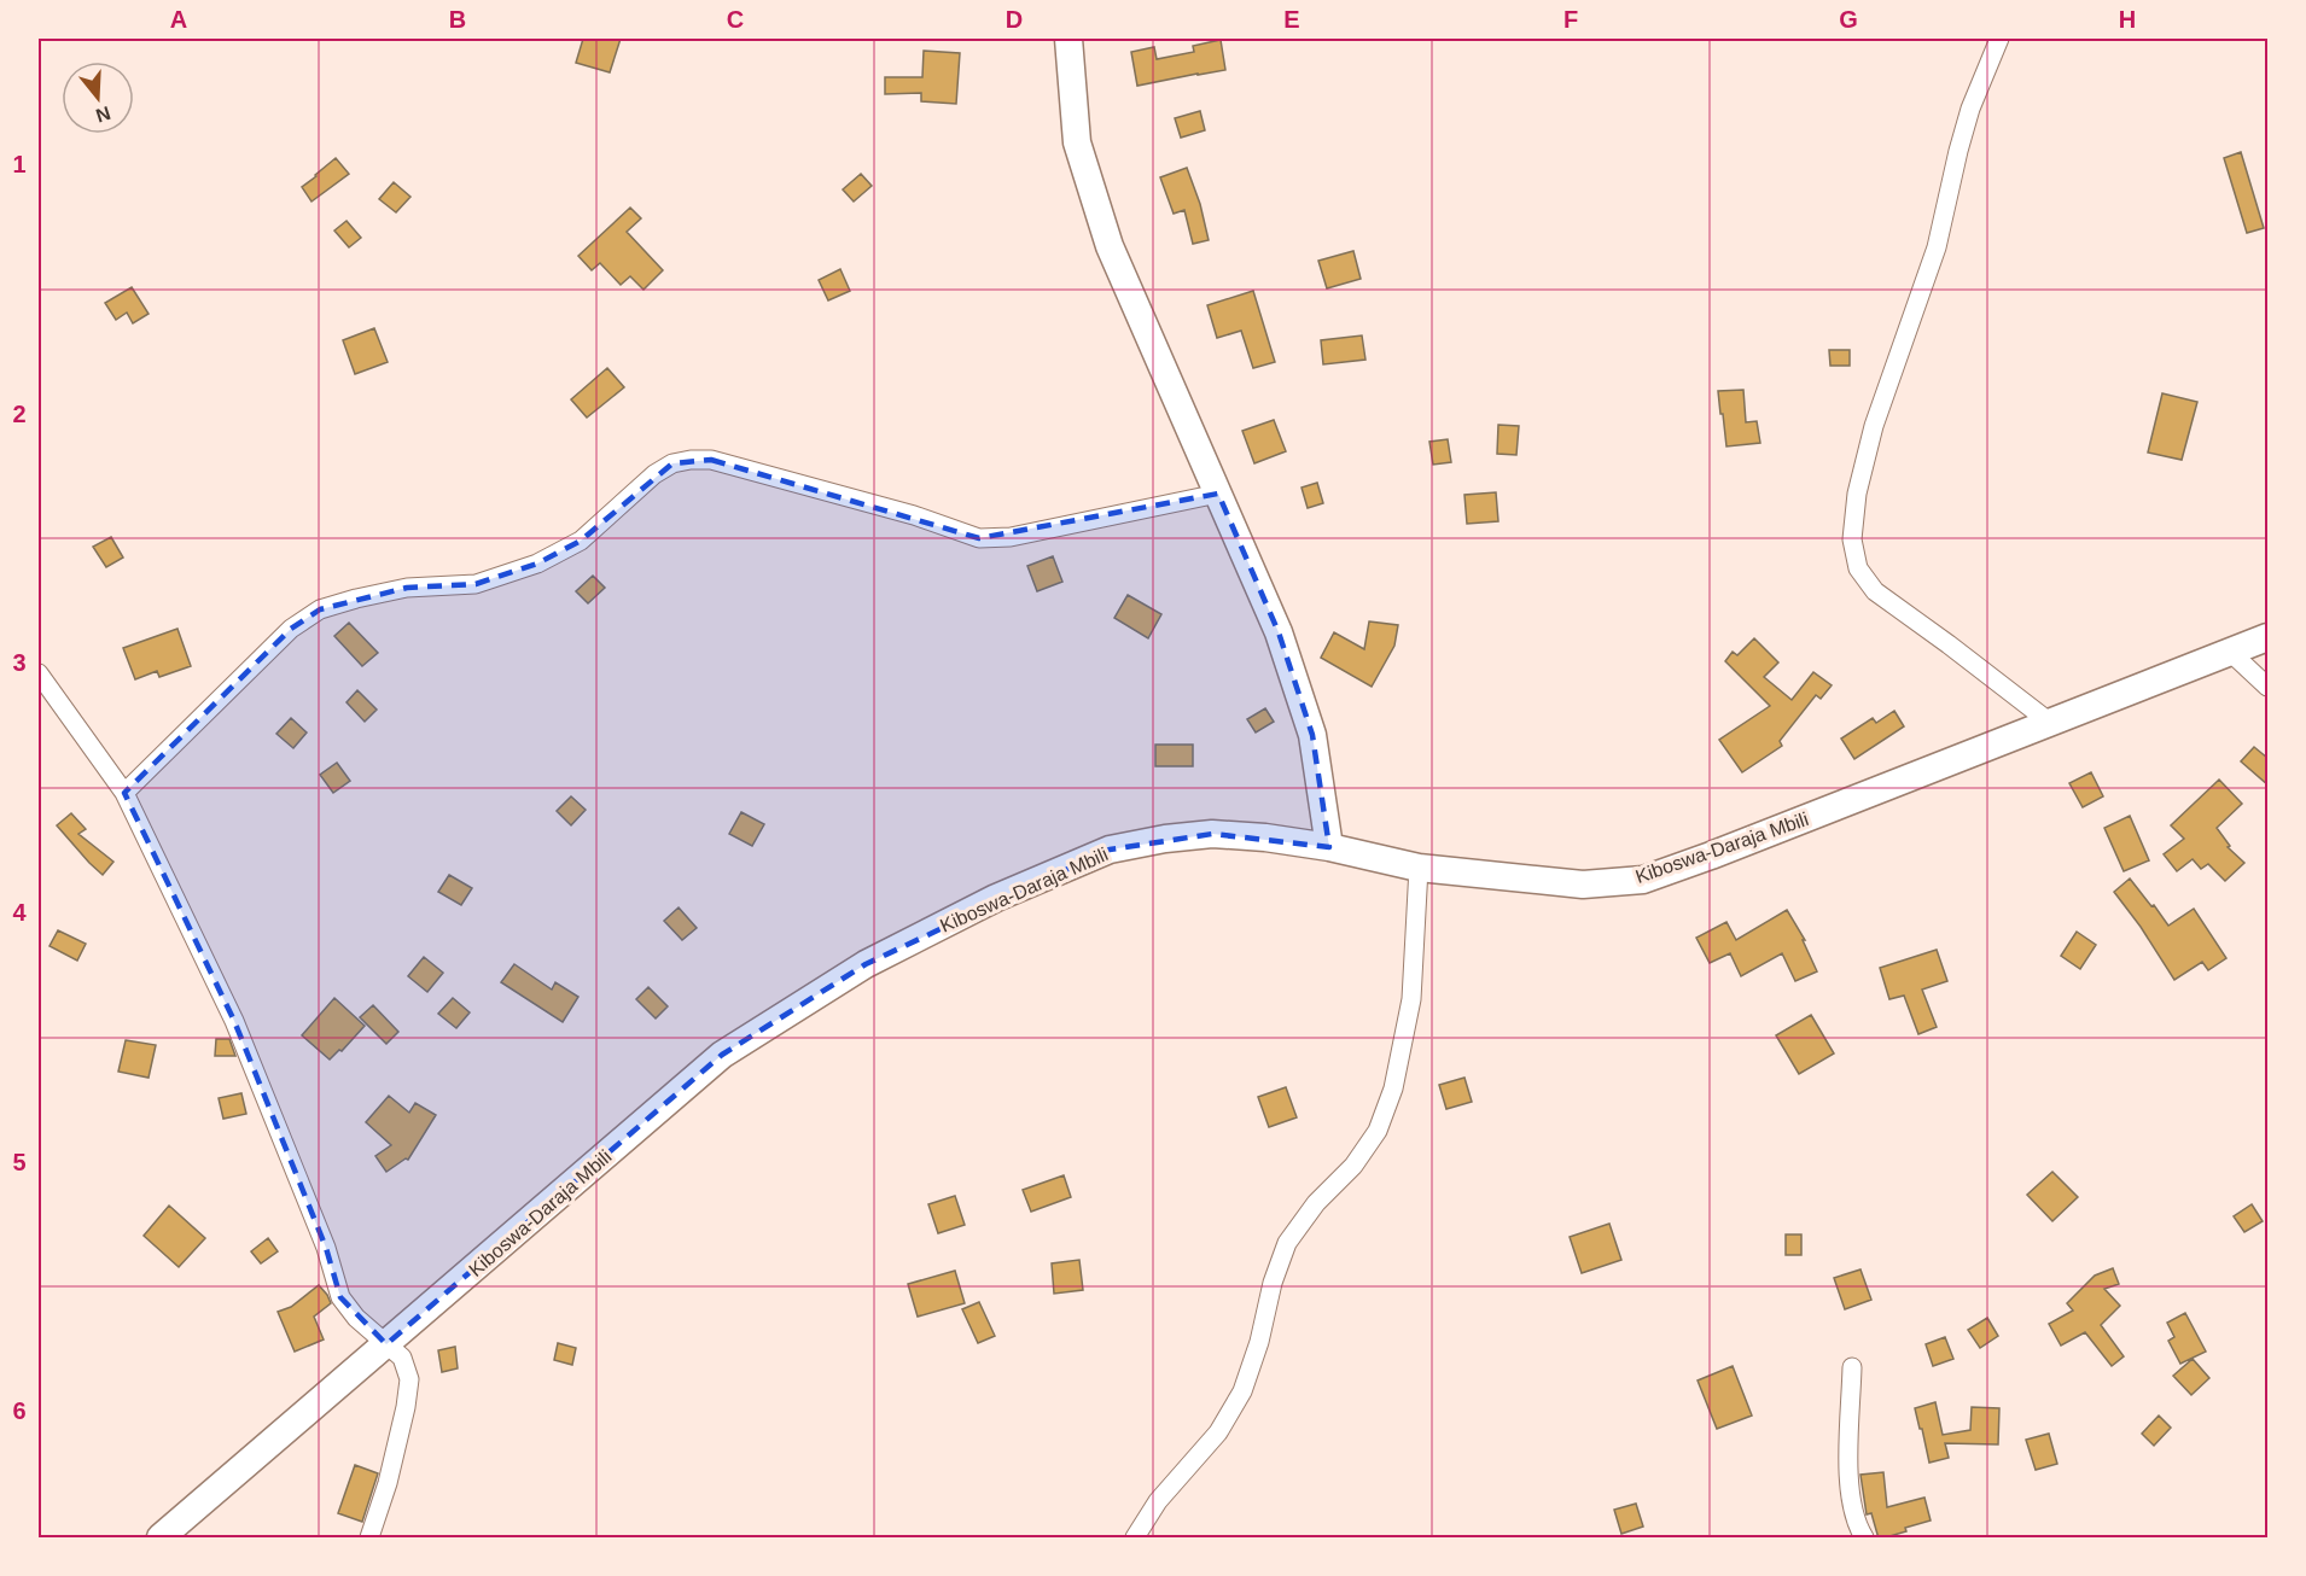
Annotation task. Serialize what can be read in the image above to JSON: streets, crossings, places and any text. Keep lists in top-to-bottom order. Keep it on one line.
{"streets":{"main road":["Kiboswa-Daraja Mbili"]},"north":"bottom","grid":{"columns":["A","B","C","D","E","F","G","H"],"rows":["1","2","3","4","5","6"]}}
